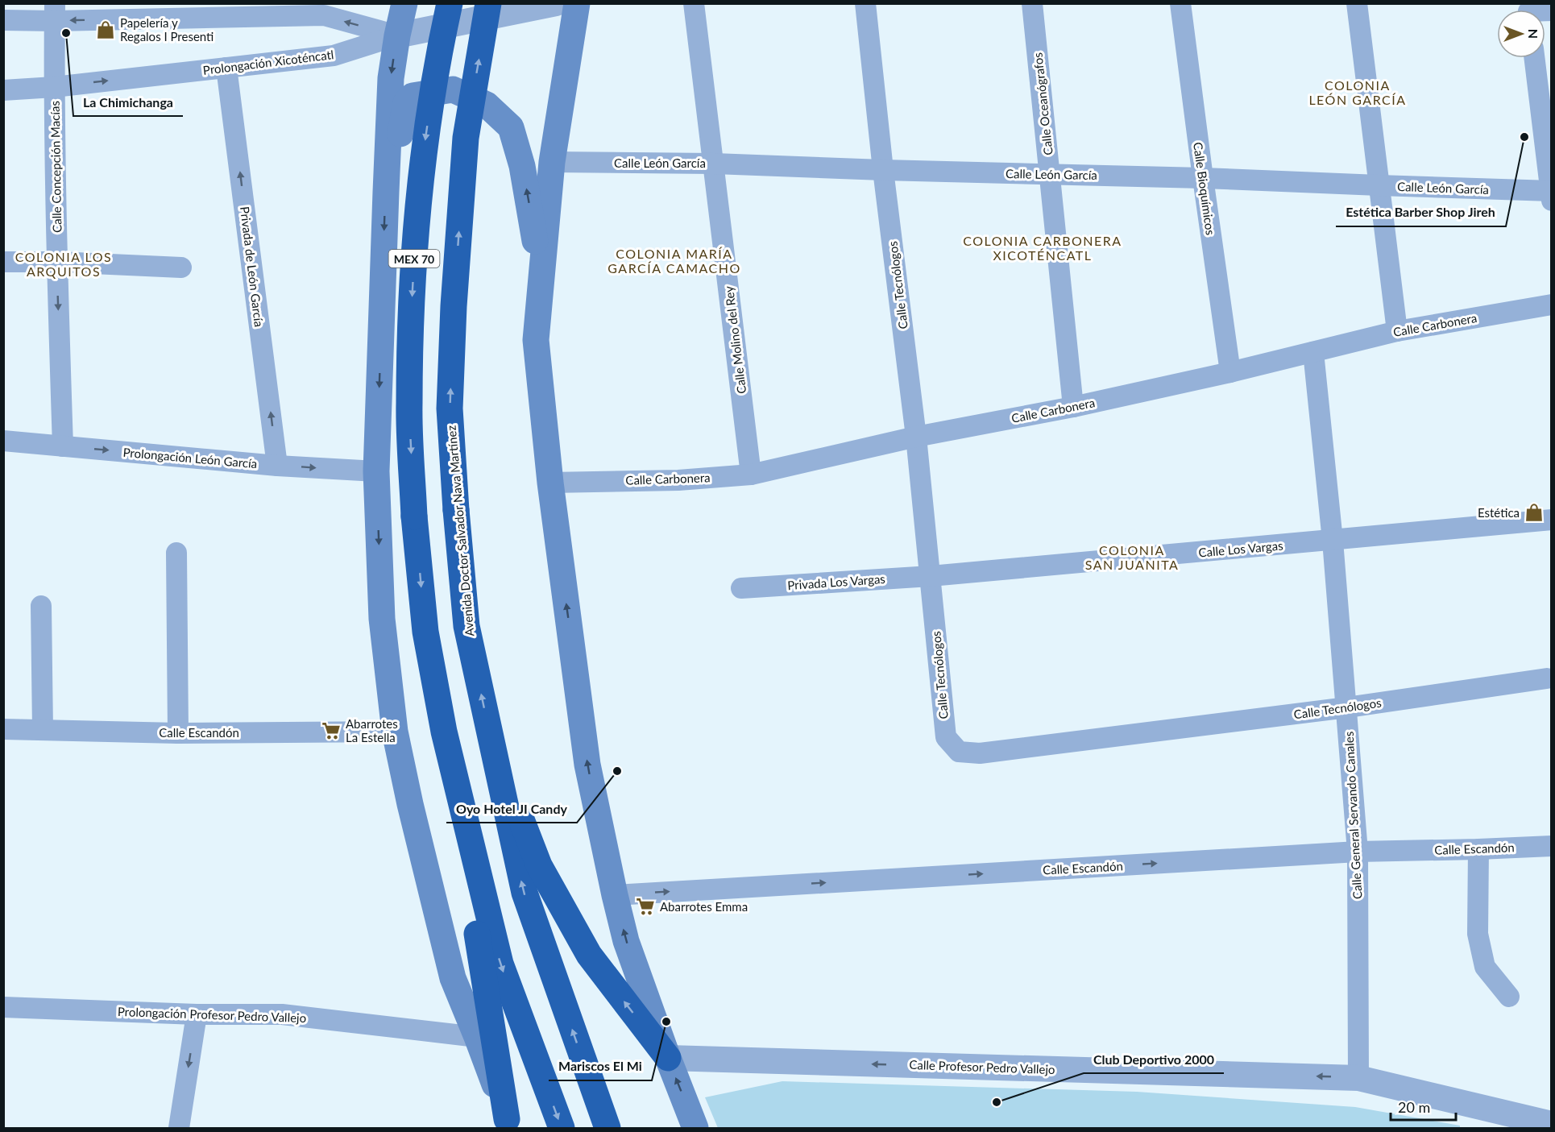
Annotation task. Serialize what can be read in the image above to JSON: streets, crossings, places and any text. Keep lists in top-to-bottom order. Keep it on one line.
{"streets":{"highway":["MEX 70","Avenida Doctor Salvador Nava Martínez"],"street":["Prolongación Xicoténcatl","Calle Oceanógrafos","Calle León García","Calle Concepción Macías","Calle Bioquímicos","Privada de León García","Calle Tecnólogos","Calle Carbonera","Calle Molino del Rey","Prolongación León García","Calle Los Vargas","Privada Los Vargas","Calle Escandón","Calle General Servando Canales","Prolongación Profesor Pedro Vallejo","Calle Profesor Pedro Vallejo"]},"crossings":[["Prolongación Xicoténcatl","Calle Concepción Macías"],["Prolongación Xicoténcatl","Privada de León García"],["Calle Oceanógrafos","Calle León García"],["Calle Oceanógrafos","Calle Carbonera"],["Calle León García","Calle Bioquímicos"],["Calle León García","Calle Tecnólogos"],["Calle León García","Calle Molino del Rey"],["Calle Concepción Macías","Prolongación León García"],["Calle Bioquímicos","Calle Carbonera"],["Privada de León García","Prolongación León García"],["Calle Tecnólogos","Calle Carbonera"],["Calle Tecnólogos","Calle Los Vargas"],["Calle Tecnólogos","Privada Los Vargas"],["Calle Tecnólogos","Calle General Servando Canales"],["Calle Carbonera","Calle Molino del Rey"],["Calle Carbonera","Calle General Servando Canales"],["Calle Los Vargas","Privada Los Vargas"],["Calle Los Vargas","Calle General Servando Canales"],["Calle Escandón","Calle General Servando Canales"],["Calle General Servando Canales","Calle Profesor Pedro Vallejo"]],"one_way":["Calle Concepción Macías","Privada de León García","Prolongación León García","Calle Escandón","Calle Profesor Pedro Vallejo"],"districts":["COLONIA LEÓN GARCÍA","COLONIA CARBONERA XICOTÉNCATL","COLONIA MARÍA GARCÍA CAMACHO","COLONIA LOS ARQUITOS","COLONIA SAN JUANITA"],"places":{"shop":["Papelería y Regalos I Presenti","Estética"],"other":["La Chimichanga","Estética Barber Shop Jireh","Oyo Hotel JI Candy","Mariscos El Mi","Club Deportivo 2000"],"supermarket":["Abarrotes La Estella","Abarrotes Emma"]},"scale_bar":"20 m","north":"right"}
